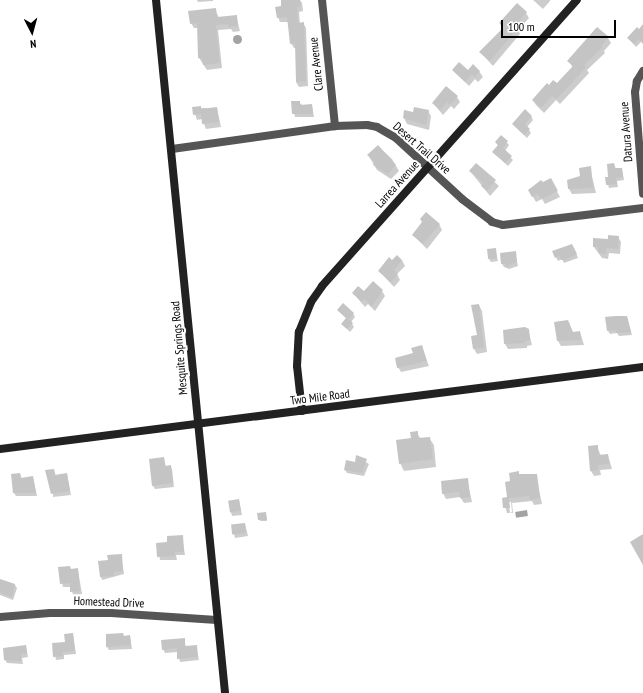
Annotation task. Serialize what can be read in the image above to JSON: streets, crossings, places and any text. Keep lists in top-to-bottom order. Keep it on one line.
{"streets":{"main road":["Larrea Avenue","Mesquite Springs Road","Two Mile Road"],"street":["Clare Avenue","Datura Avenue","Desert Trail Drive","Homestead Drive"]},"crossings":[["Clare Avenue","Desert Trail Drive"],["Desert Trail Drive","Larrea Avenue"],["Desert Trail Drive","Mesquite Springs Road"],["Larrea Avenue","Two Mile Road"],["Mesquite Springs Road","Two Mile Road"],["Mesquite Springs Road","Homestead Drive"]],"scale_bar":"100 m","north":"bottom"}
